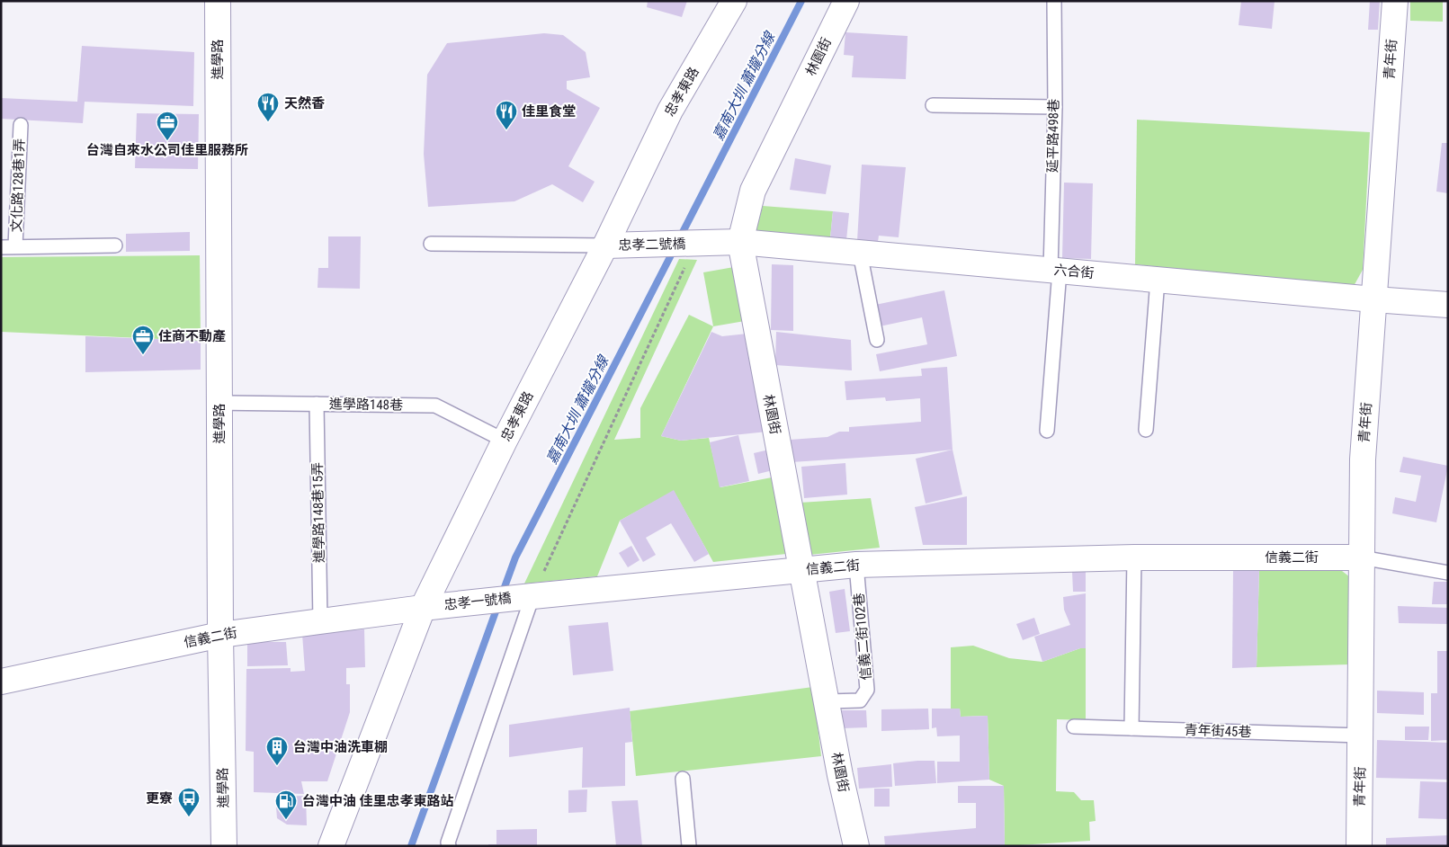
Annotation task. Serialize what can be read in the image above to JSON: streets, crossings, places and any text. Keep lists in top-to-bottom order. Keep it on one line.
{"streets":{"street":["林園街","進學路","青年街","忠孝東路","忠孝二號橋","六合街","信義二街","忠孝一號橋"],"lane":["延平路498巷","文化路128巷1弄","進學路148巷","進學路148巷15弄","信義二街102巷","青年街45巷"]},"crossings":[["林園街","六合街"],["林園街","信義二街"],["林園街","信義二街102巷"],["進學路","進學路148巷"],["進學路","信義二街"],["青年街","六合街"],["青年街","信義二街"],["青年街","青年街45巷"],["忠孝東路","忠孝二號橋"],["忠孝東路","進學路148巷"],["忠孝東路","信義二街"],["忠孝東路","忠孝一號橋"],["延平路498巷","六合街"],["忠孝二號橋","六合街"],["進學路148巷","進學路148巷15弄"],["進學路148巷15弄","信義二街"],["信義二街","忠孝一號橋"],["信義二街","信義二街102巷"]],"water":["嘉南大圳 蕭壠分線"],"places":{"restaurant":["天然香","佳里食堂"],"office":["台灣自來水公司佳里服務所","住商不動產"],"building":["台灣中油洗車棚"],"bus stop":["更寮"],"fuel station":["台灣中油 佳里忠孝東路站"]}}
